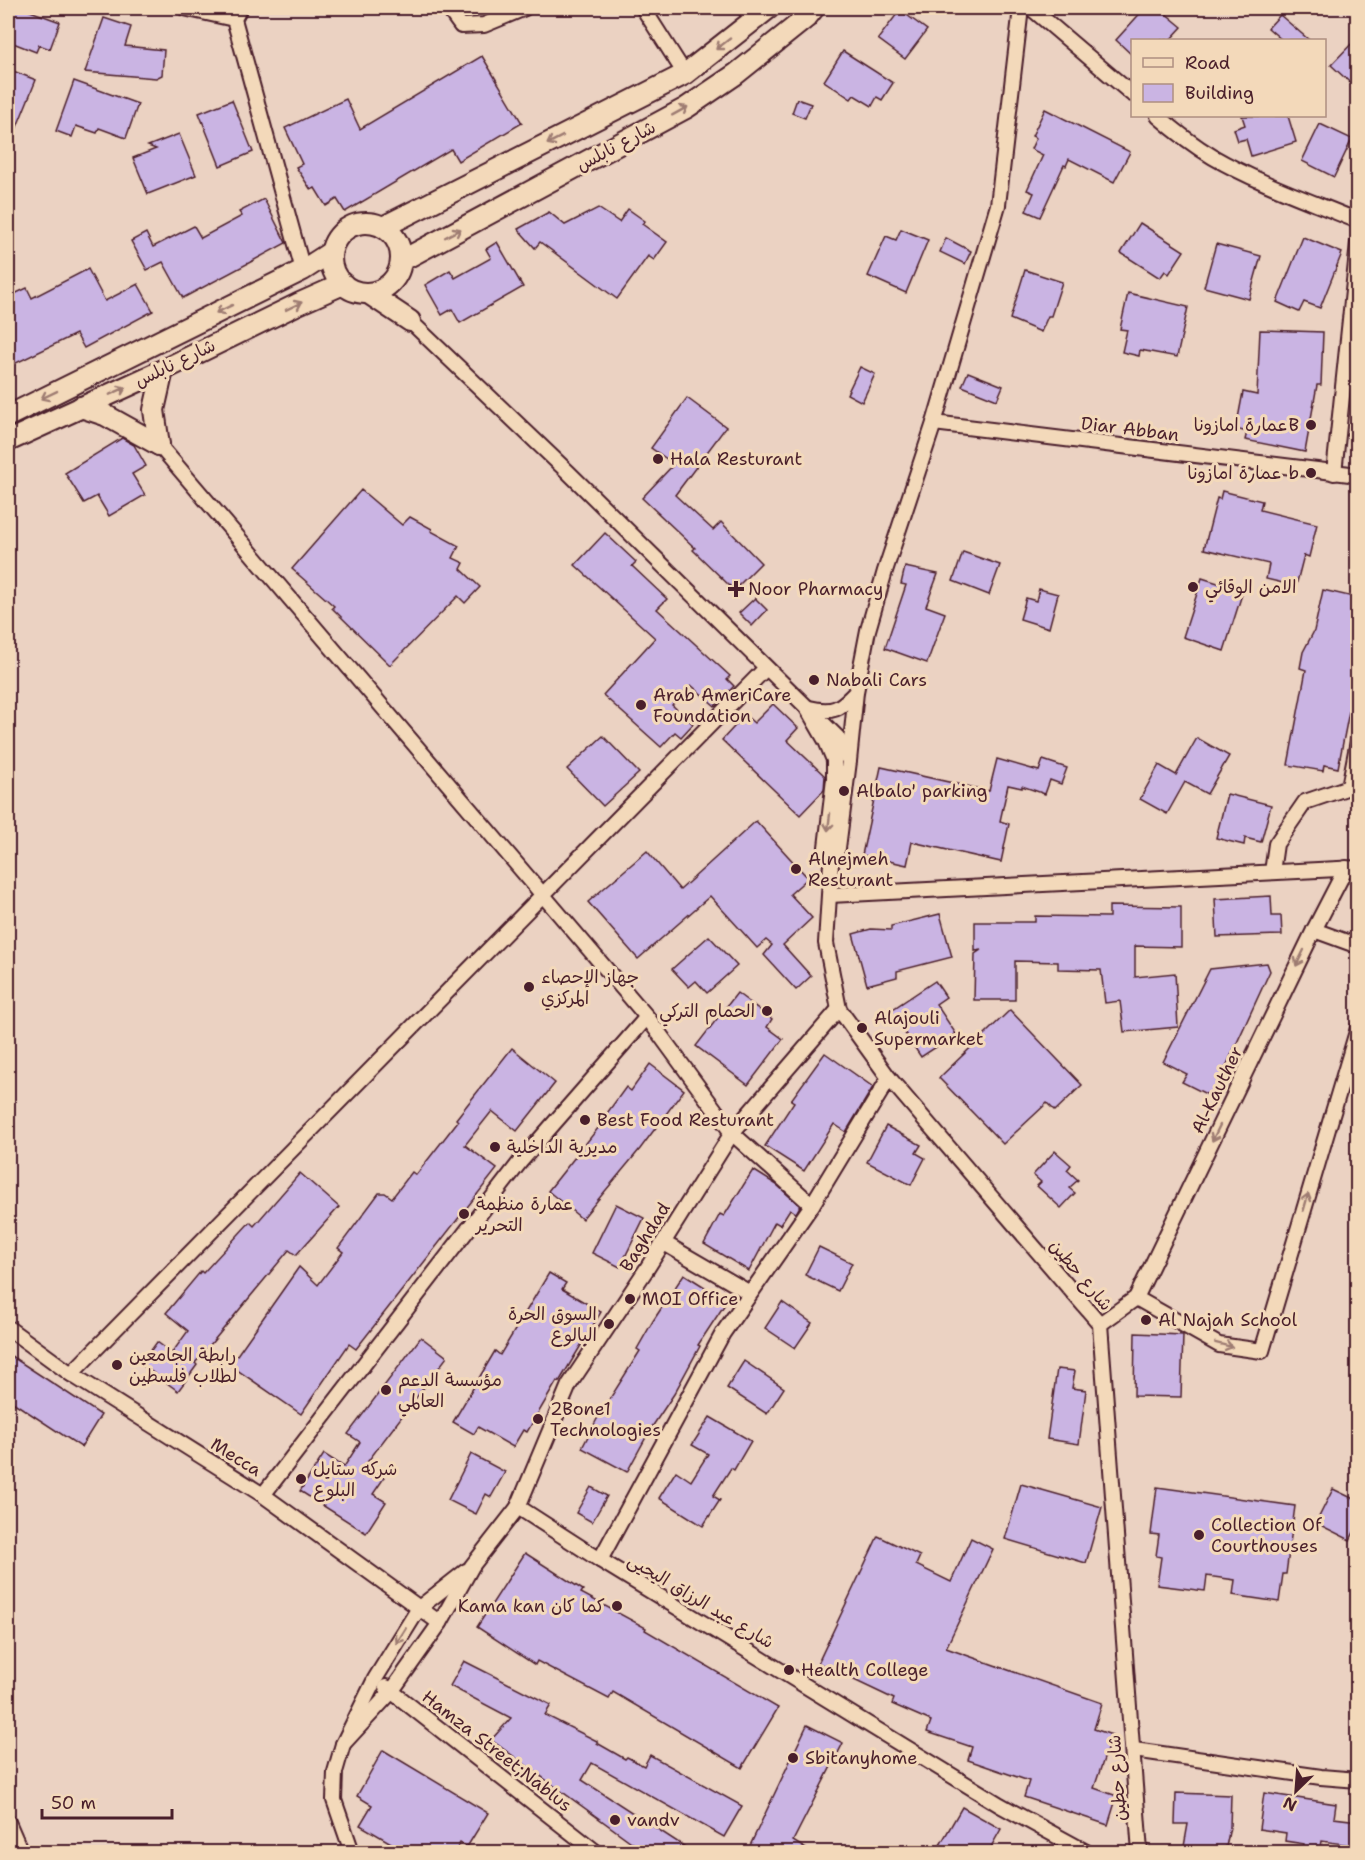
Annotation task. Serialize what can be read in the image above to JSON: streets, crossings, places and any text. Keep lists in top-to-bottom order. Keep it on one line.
{"streets":{"main road":["شارع نابلس"],"street":["Diar Abban","Al-Kauther","Baghdad","شارع حطين","Mecca","شارع عبد الرزاق اليحيى","Hamza Street;Nablus"]},"crossings":[["Al-Kauther","شارع حطين"],["Baghdad","شارع حطين"],["Baghdad","شارع عبد الرزاق اليحيى"]],"one_way":["Al-Kauther"],"places":{"other":["عمارة امازوناB","Hala Resturant","عمارة امازونا b","الامن الوقائي","Nabali Cars","Arab AmeriCare Foundation","Albalo' parking","Alnejmeh Resturant","جهاز الإحصاء المركزي","الحمام التركي","Alajouli Supermarket","Best Food Resturant","مديرية الداخلية","عمارة منظمة التحرير","MOI Office","Al Najah School","السوق الحرة البالوع","رابطة الجامعين لطلاب فلسطين","مؤسسة الدعم العالمي","2Bone1 Technologies","شركه ستايل البلوع","Collection Of Courthouses","Kama kan كما كان","Health College","Sbitanyhome","vandv"],"health":["Noor Pharmacy"]},"legend":["Road","Building"],"scale_bar":"50 m","north":"bottom left"}
